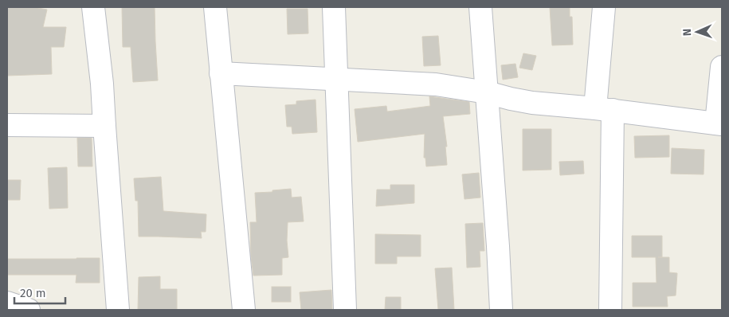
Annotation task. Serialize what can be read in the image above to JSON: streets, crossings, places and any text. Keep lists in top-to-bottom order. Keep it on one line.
{"scale_bar":"20 m","north":"left"}
